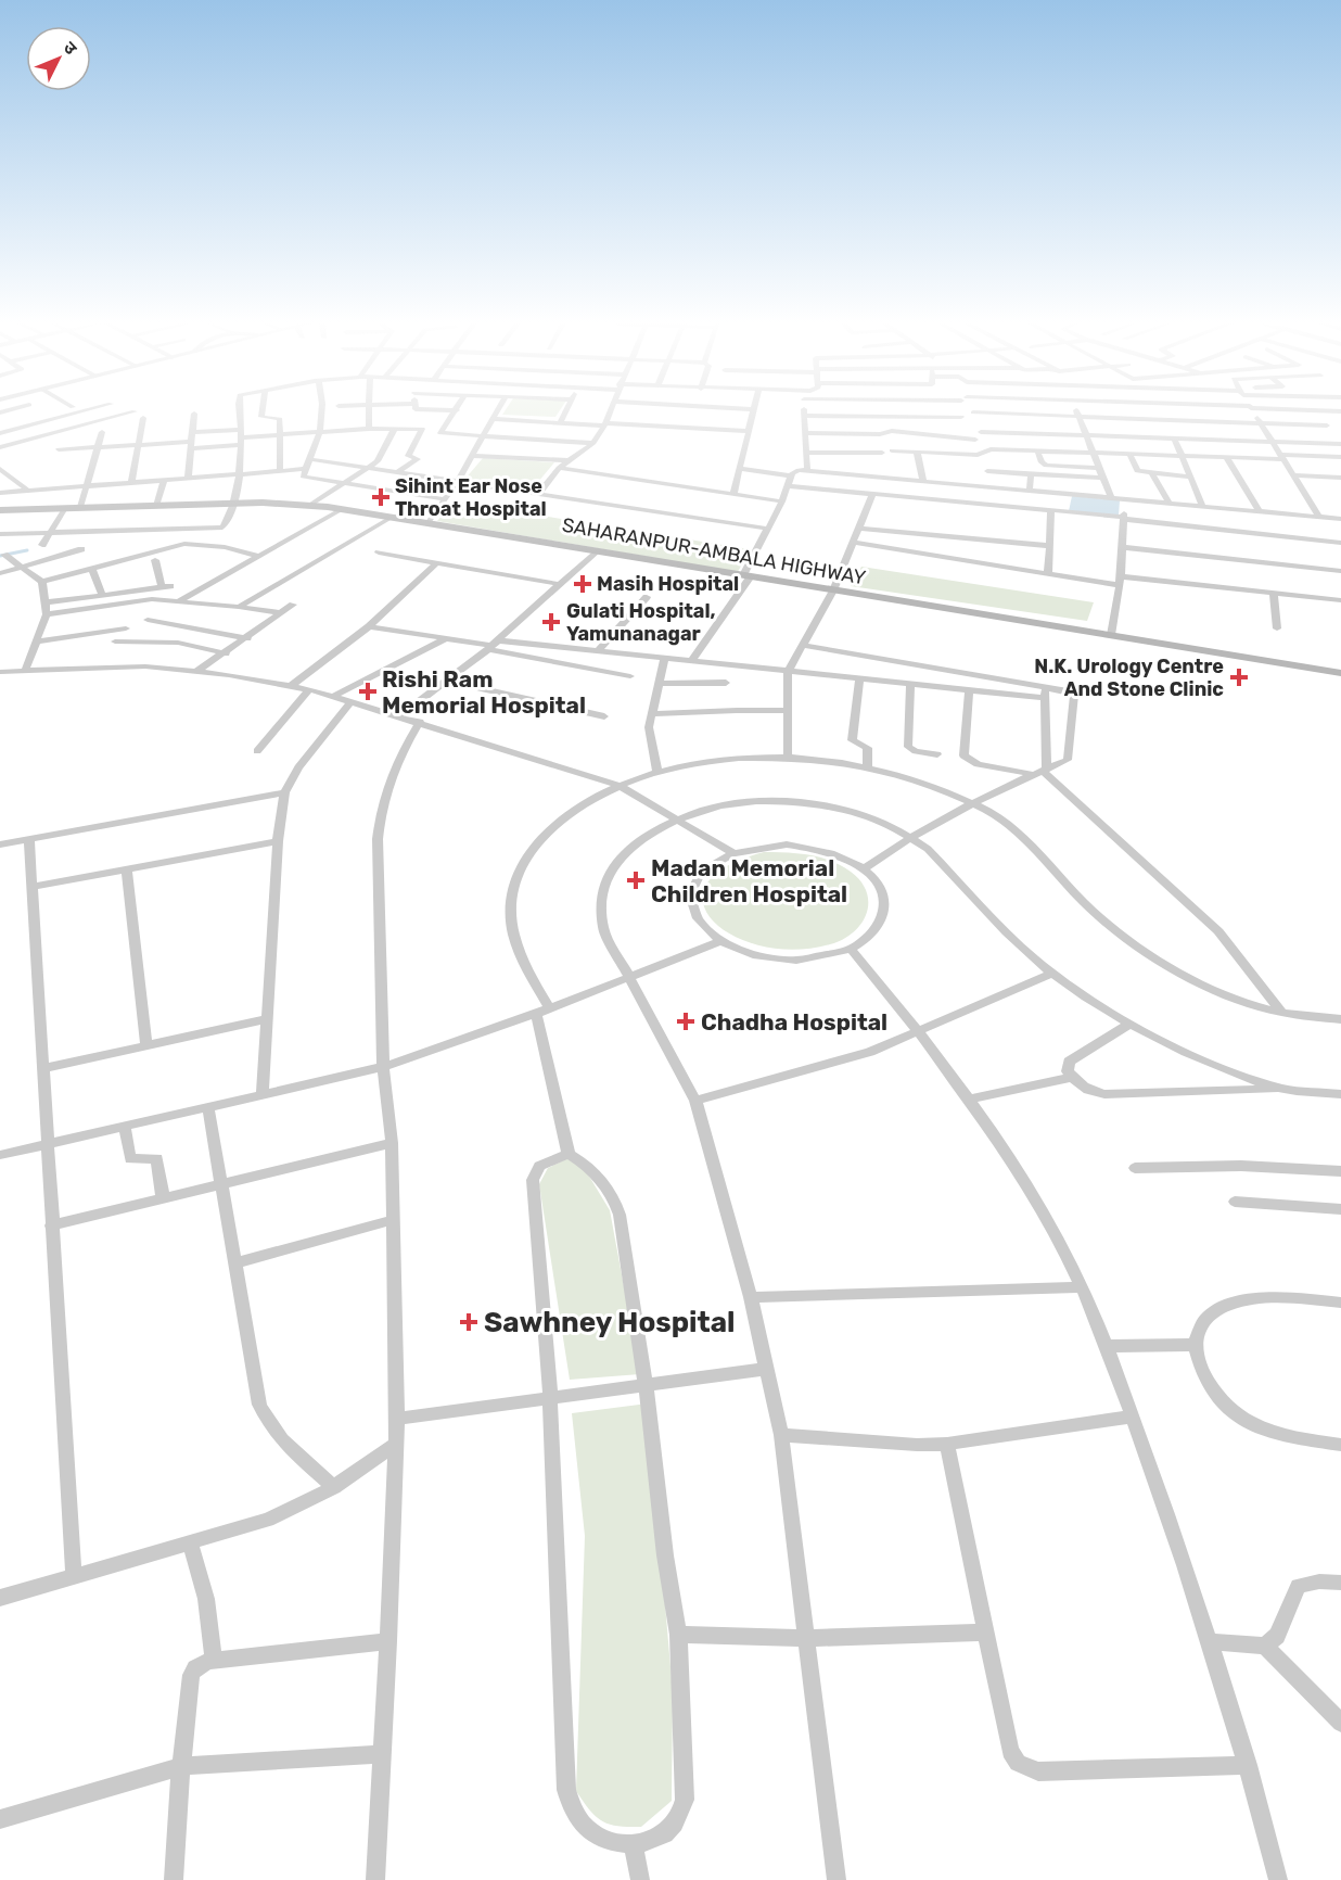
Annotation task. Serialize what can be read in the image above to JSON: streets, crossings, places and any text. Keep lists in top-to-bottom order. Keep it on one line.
{"streets":{"main road":["SAHARANPUR-AMBALA HIGHWAY"]},"places":{"health":["Sihint Ear Nose Throat Hospital","Masih Hospital","Gulati Hospital, Yamunanagar","N.K. Urology Centre And Stone Clinic","Rishi Ram Memorial Hospital","Madan Memorial Children Hospital","Chadha Hospital","Sawhney Hospital"]},"north":"top right"}
